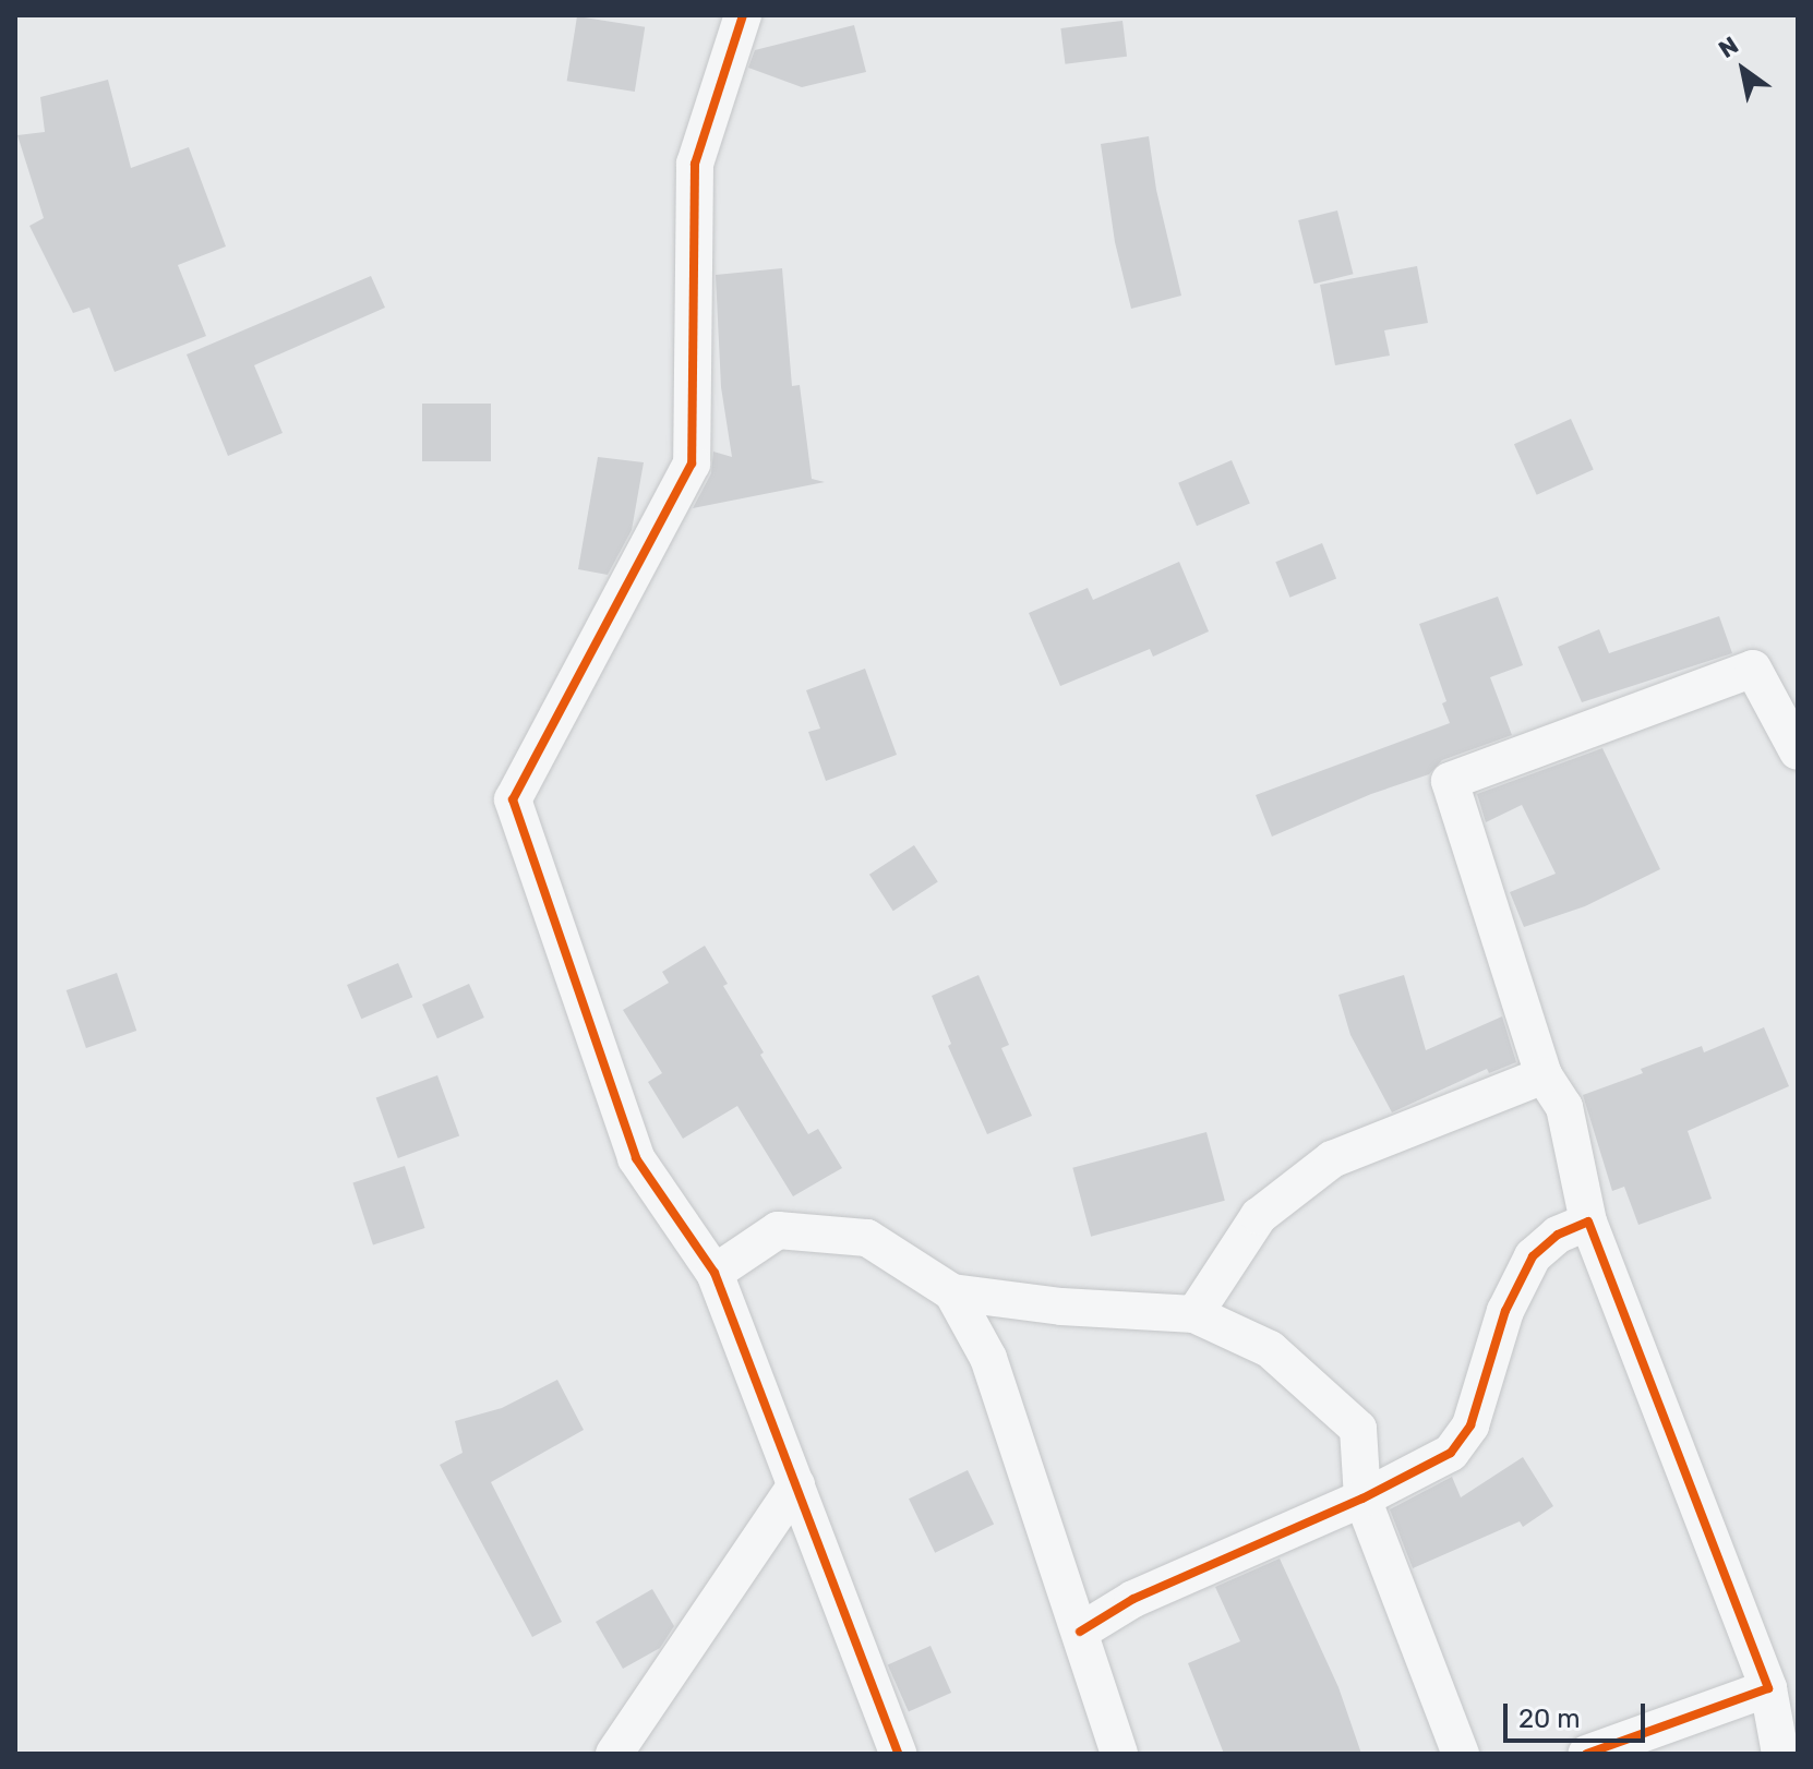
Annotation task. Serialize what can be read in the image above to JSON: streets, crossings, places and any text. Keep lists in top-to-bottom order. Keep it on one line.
{"scale_bar":"20 m","north":"top left"}
